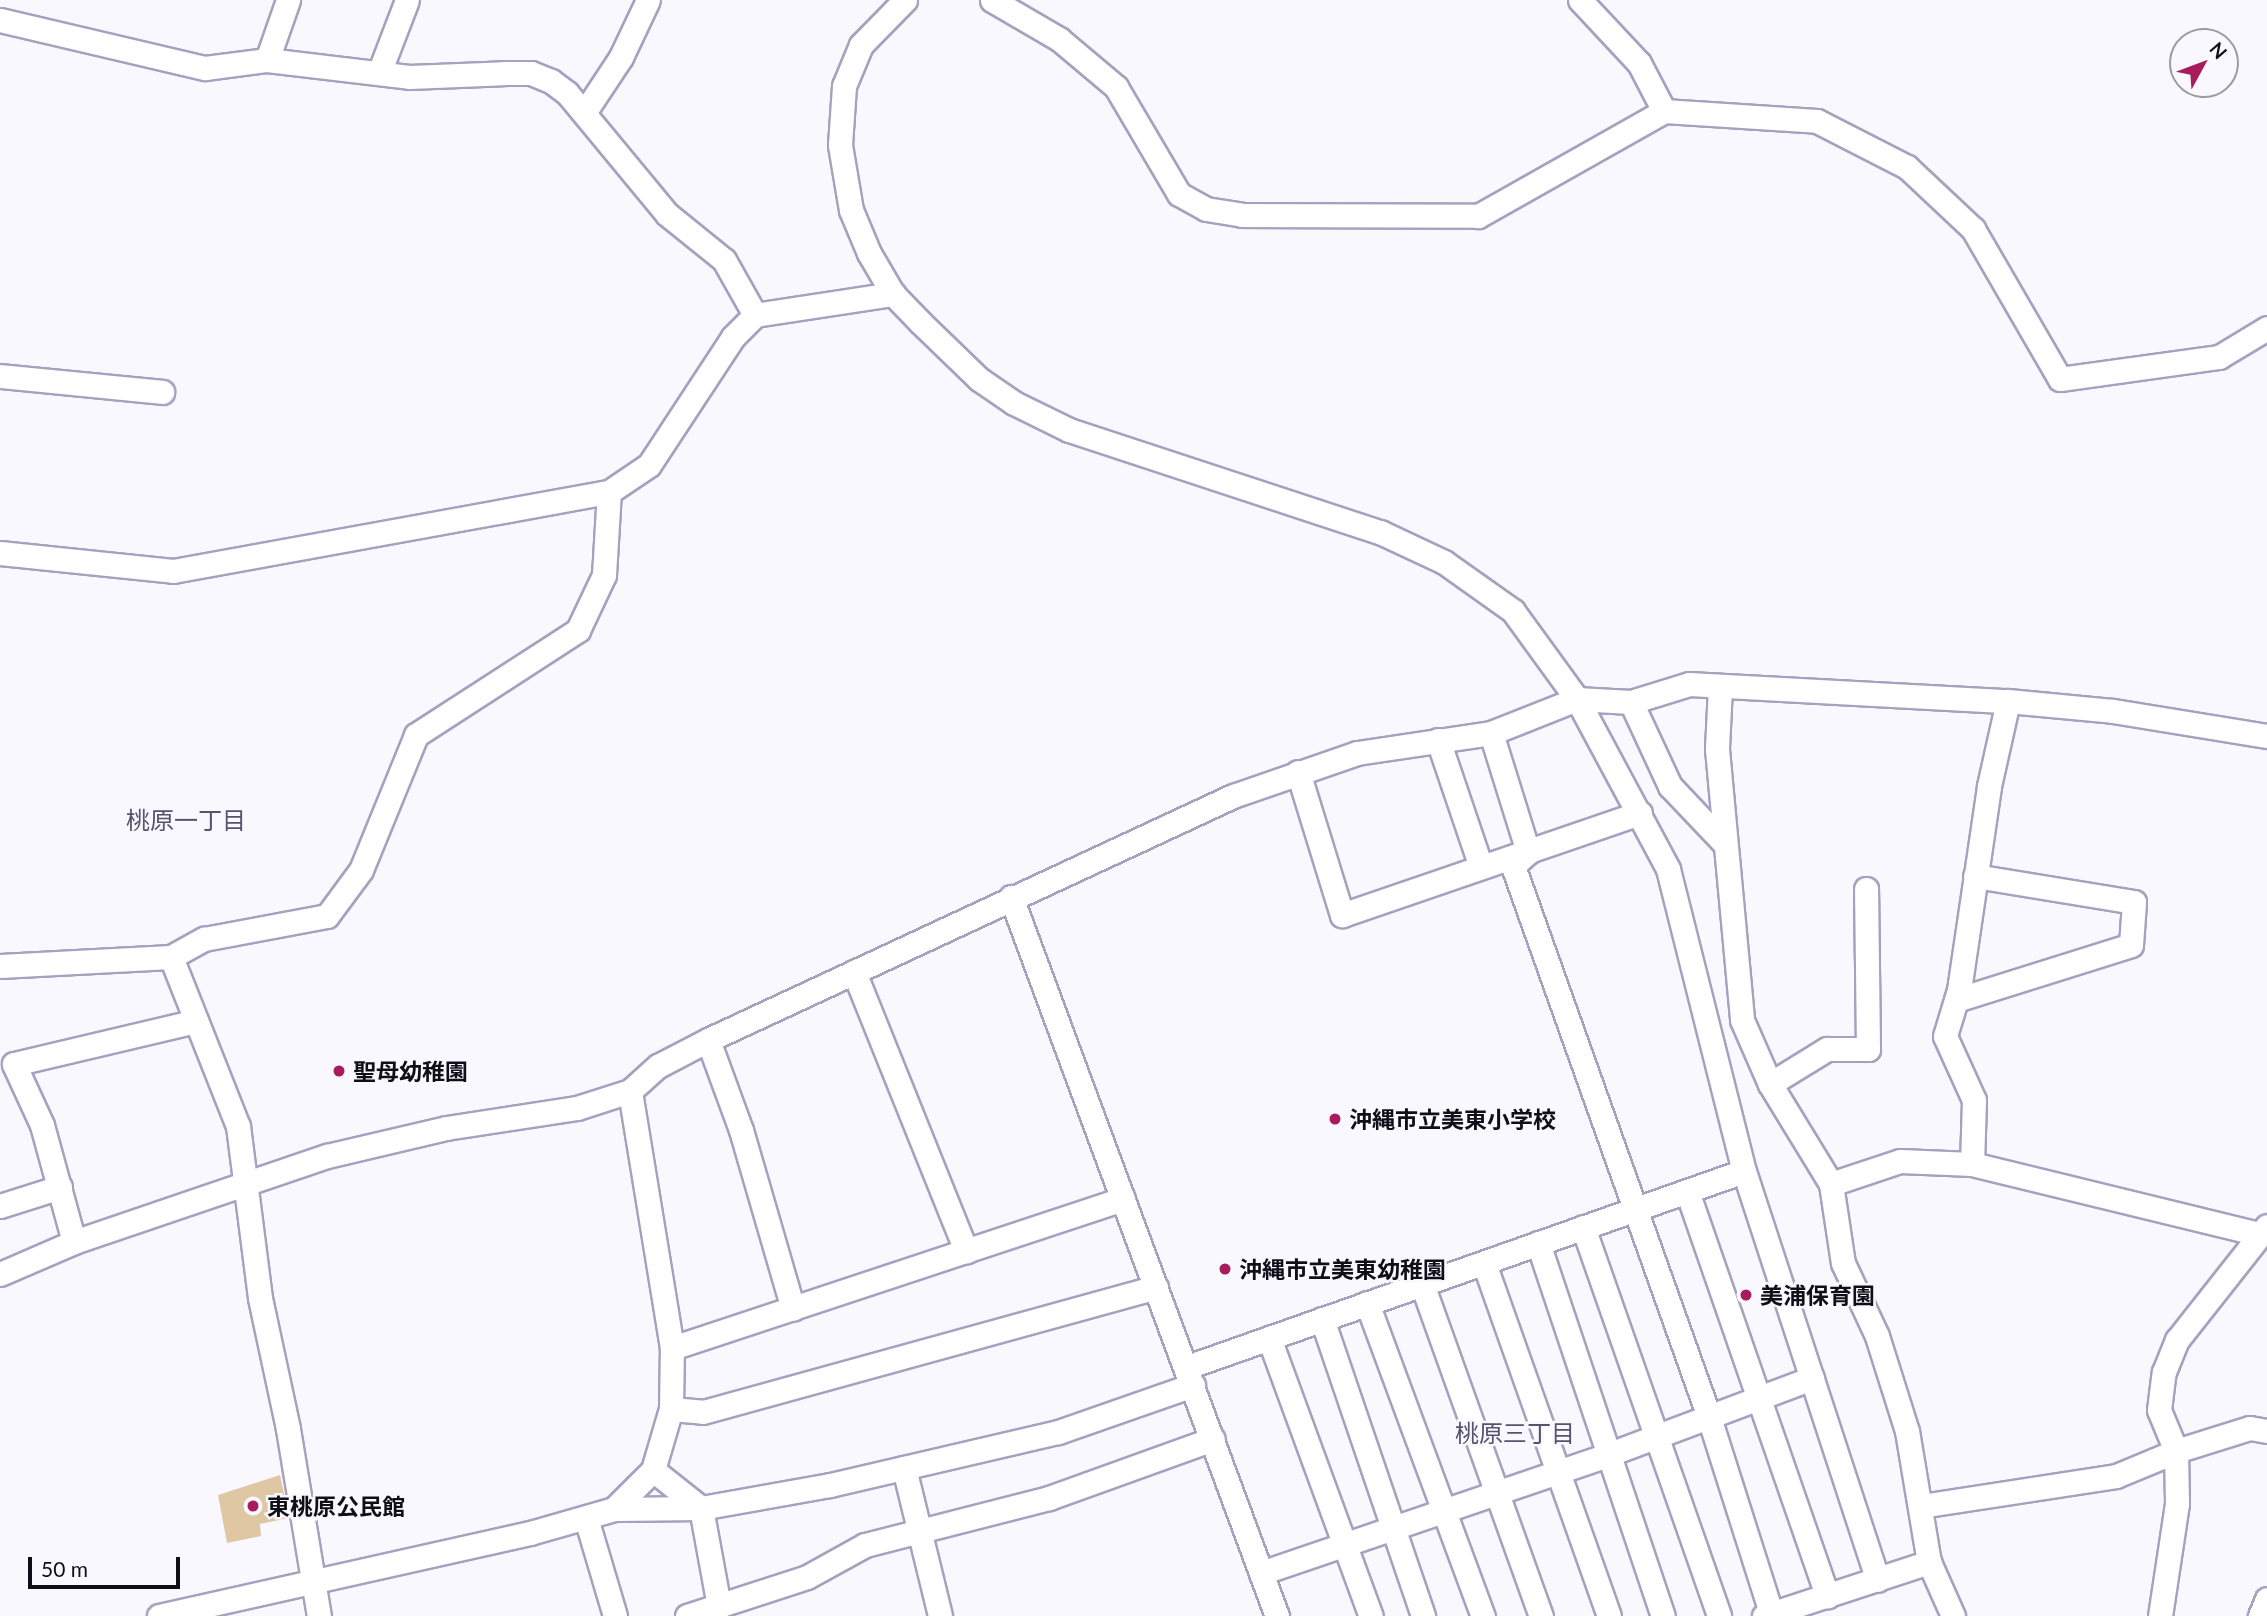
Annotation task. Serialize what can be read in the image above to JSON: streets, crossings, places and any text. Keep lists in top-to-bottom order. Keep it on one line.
{"districts":["桃原一丁目","桃原三丁目"],"places":["聖母幼稚園","沖縄市立美東小学校","沖縄市立美東幼稚園","美浦保育園","東桃原公民館"],"scale_bar":"50 m","north":"top right"}
